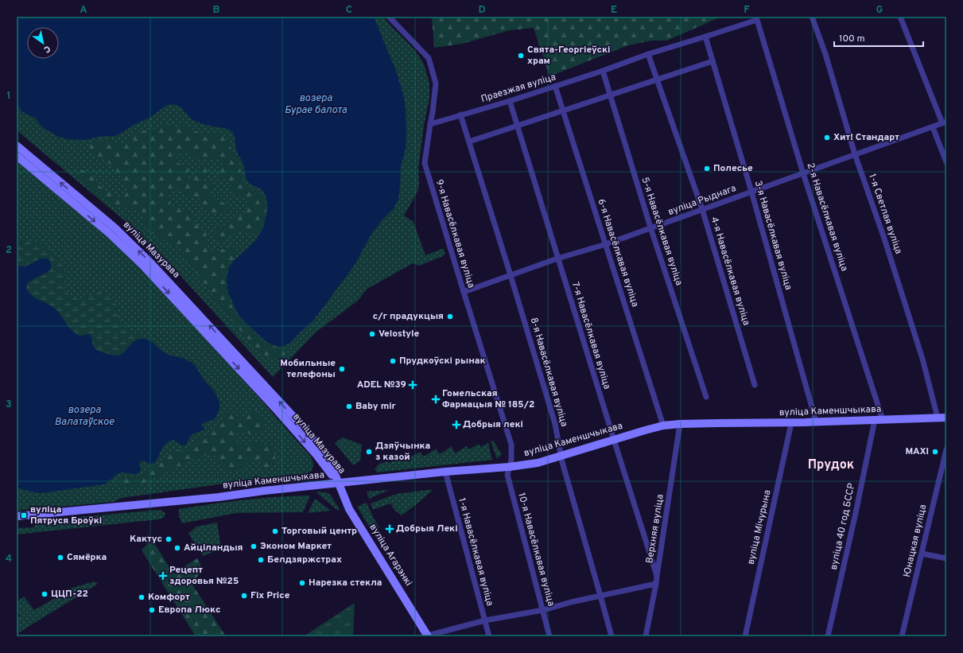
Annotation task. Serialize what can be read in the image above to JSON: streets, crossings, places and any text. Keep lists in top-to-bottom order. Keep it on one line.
{"streets":{"main road":["вуліца Мазурава","вуліца Каменшчыкава","вуліца Агарэнкі"],"street":["Праезжая вуліца","вуліца Рыднага","1-я Светлая вуліца","2-я Навасёлкавая вуліца","5-я Навасёлкавая вуліца","9-я Навасёлкавая вуліца","3-я Навасёлкавая вуліца","6-я Навасёлкавая вуліца","4-я Навасёлкавая вуліца","7-я Навасёлкавая вуліца","8-я Навасёлкавая вуліца","вуліца 40 год БССР","вуліца Мічурына","Верхняя вуліца","Юнацкая вуліца","10-я Навасёлкавая вуліца","1-я Навасёлкавая вуліца"]},"crossings":[["Праезжая вуліца","2-я Навасёлкавая вуліца"],["Праезжая вуліца","5-я Навасёлкавая вуліца"],["Праезжая вуліца","9-я Навасёлкавая вуліца"],["Праезжая вуліца","3-я Навасёлкавая вуліца"],["Праезжая вуліца","6-я Навасёлкавая вуліца"],["Праезжая вуліца","4-я Навасёлкавая вуліца"],["Праезжая вуліца","7-я Навасёлкавая вуліца"],["Праезжая вуліца","8-я Навасёлкавая вуліца"],["вуліца Рыднага","1-я Светлая вуліца"],["вуліца Рыднага","2-я Навасёлкавая вуліца"],["вуліца Рыднага","5-я Навасёлкавая вуліца"],["вуліца Рыднага","9-я Навасёлкавая вуліца"],["вуліца Рыднага","3-я Навасёлкавая вуліца"],["вуліца Рыднага","6-я Навасёлкавая вуліца"],["вуліца Рыднага","4-я Навасёлкавая вуліца"],["вуліца Рыднага","7-я Навасёлкавая вуліца"],["вуліца Рыднага","8-я Навасёлкавая вуліца"],["1-я Светлая вуліца","вуліца Каменшчыкава"],["2-я Навасёлкавая вуліца","вуліца Каменшчыкава"],["2-я Навасёлкавая вуліца","вуліца 40 год БССР"],["9-я Навасёлкавая вуліца","вуліца Каменшчыкава"],["9-я Навасёлкавая вуліца","10-я Навасёлкавая вуліца"],["3-я Навасёлкавая вуліца","вуліца Каменшчыкава"],["вуліца Мазурава","вуліца Каменшчыкава"],["вуліца Мазурава","вуліца Агарэнкі"],["6-я Навасёлкавая вуліца","вуліца Каменшчыкава"],["7-я Навасёлкавая вуліца","вуліца Каменшчыкава"],["7-я Навасёлкавая вуліца","Верхняя вуліца"],["8-я Навасёлкавая вуліца","вуліца Каменшчыкава"],["вуліца Каменшчыкава","вуліца 40 год БССР"],["вуліца Каменшчыкава","вуліца Мічурына"],["вуліца Каменшчыкава","Верхняя вуліца"],["вуліца Каменшчыкава","10-я Навасёлкавая вуліца"],["вуліца Каменшчыкава","1-я Навасёлкавая вуліца"],["вуліца Каменшчыкава","вуліца Агарэнкі"]],"districts":["Прудок"],"water":["возера Бурае балота","возера Валатаўское"],"places":{"other":["Свята-Георгіеўскі храм","Хит! Стандарт","Полесье","с/г прадукцыя","Velostyle","Прудкоўскі рынак","Мобильные телефоны","Baby mir","Дзяўчынка з казой","MAXI","Торговый центр","Кактус","Эконом Маркет","Айціландыя","Сямёрка","Белдзяржстрах","Нарезка стекла","ЦЦП-22","Fix Price","Комфорт","Европа Люкс"],"health":["ADEL №39","Гомельская Фармацыя № 185/2","Добрыя лекі","Добрыя Лекі","Рецепт здоровья №25"],"transit":["вуліца Пятруся Броўкі"]},"scale_bar":"100 m","north":"bottom right","grid":{"columns":["A","B","C","D","E","F","G"],"rows":["1","2","3","4"]}}
